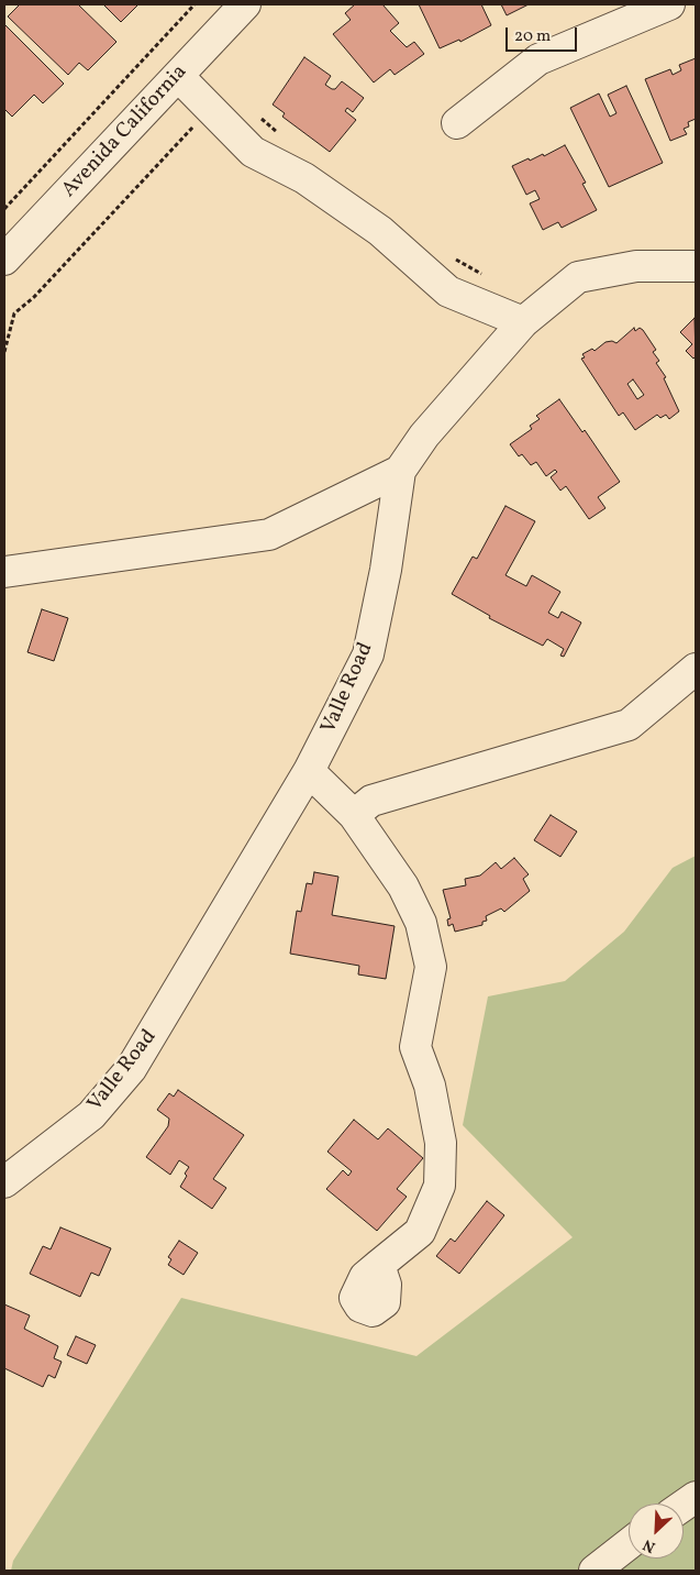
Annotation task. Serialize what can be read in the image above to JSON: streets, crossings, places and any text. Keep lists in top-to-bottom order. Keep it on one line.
{"streets":{"street":["Avenida California","Valle Road"]},"scale_bar":"20 m","north":"bottom left"}
